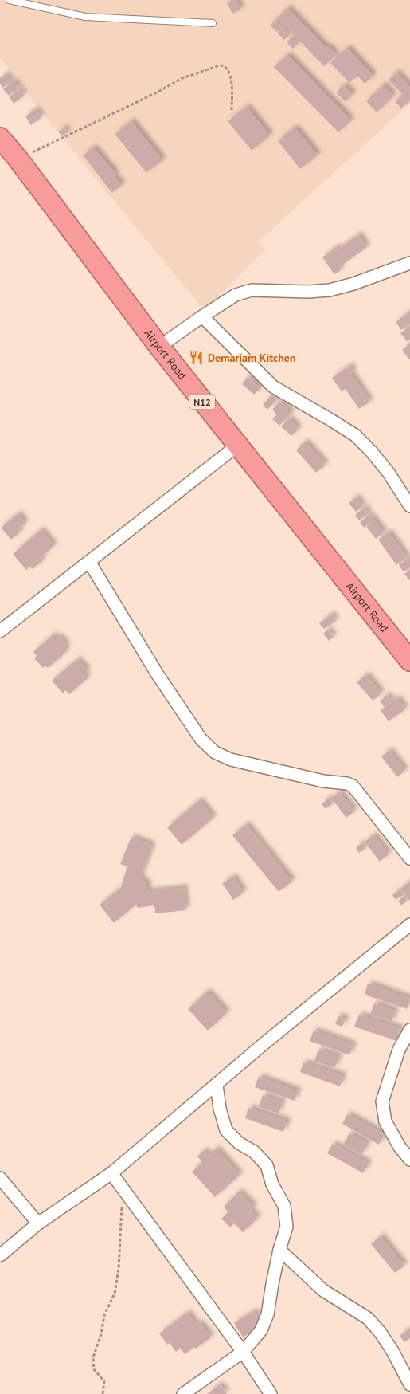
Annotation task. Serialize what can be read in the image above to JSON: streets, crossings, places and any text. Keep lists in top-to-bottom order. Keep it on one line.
{"streets":{"highway":["Airport Road","N12"]},"places":{"restaurant":["Demariam Kitchen"]}}
